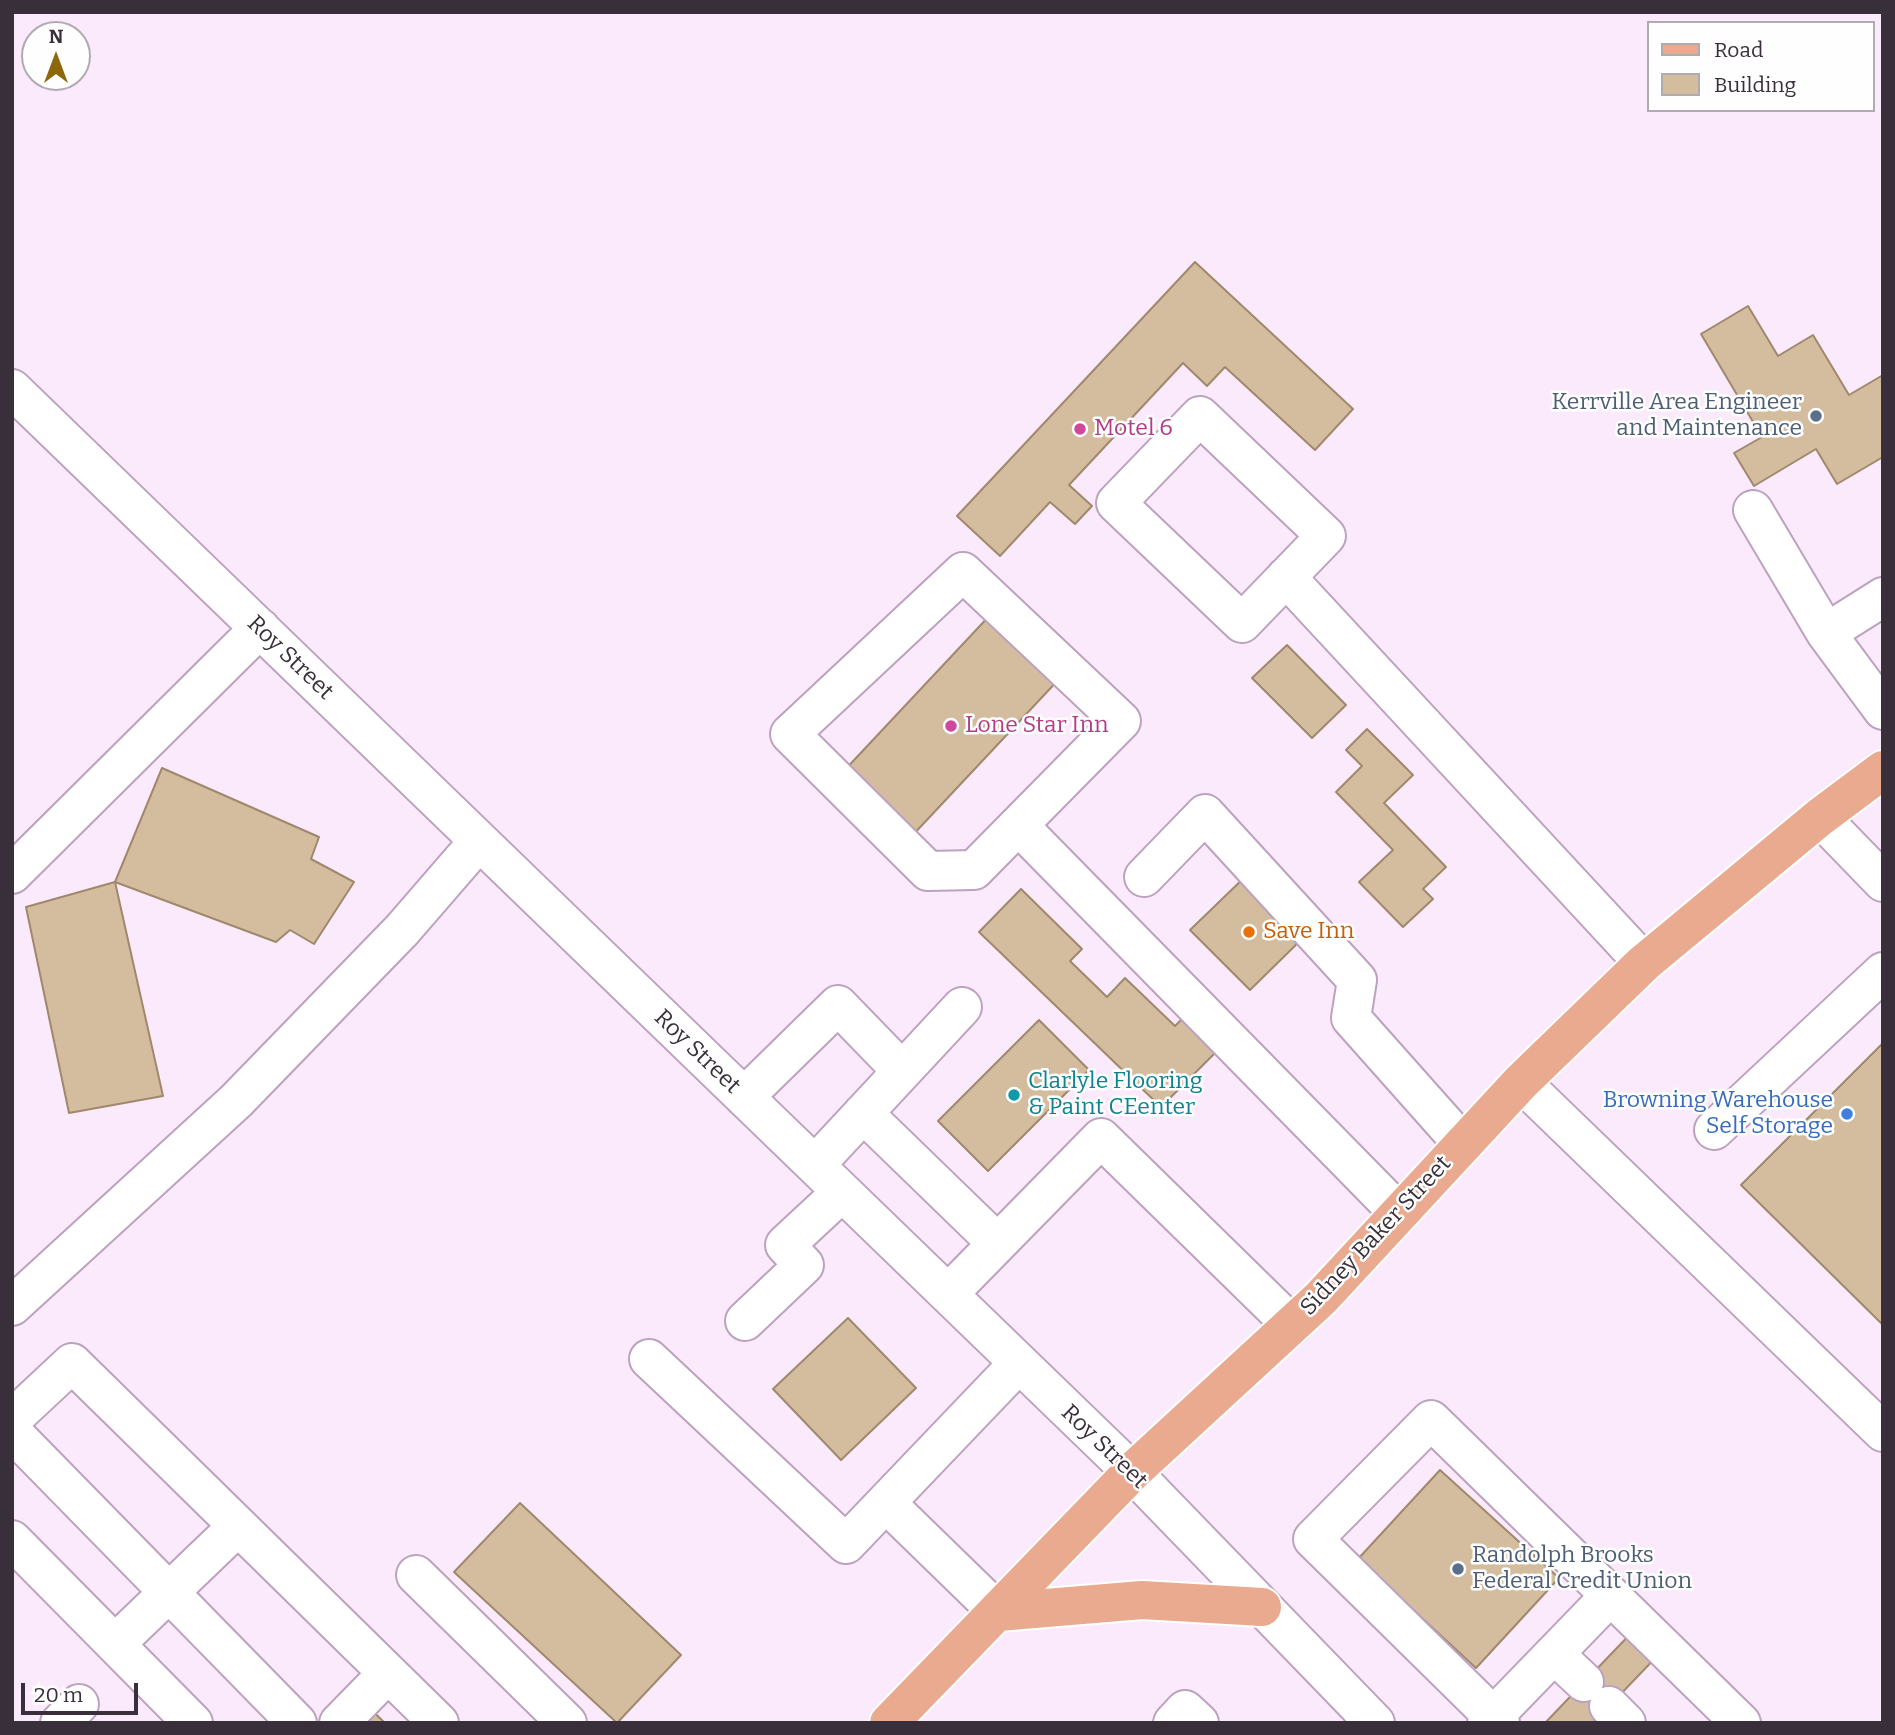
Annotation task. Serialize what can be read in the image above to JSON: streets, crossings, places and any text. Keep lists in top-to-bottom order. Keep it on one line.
{"streets":{"main road":["Sidney Baker Street"],"street":["Roy Street"]},"crossings":[["Roy Street","Sidney Baker Street"]],"places":["Kerrville Area Engineer and Maintenance","Motel 6","Lone Star Inn","Save Inn","Clarlyle Flooring & Paint CEenter","Browning Warehouse Self Storage","Randolph Brooks Federal Credit Union"],"legend":["Road","Building"],"scale_bar":"20 m","north":"top"}
